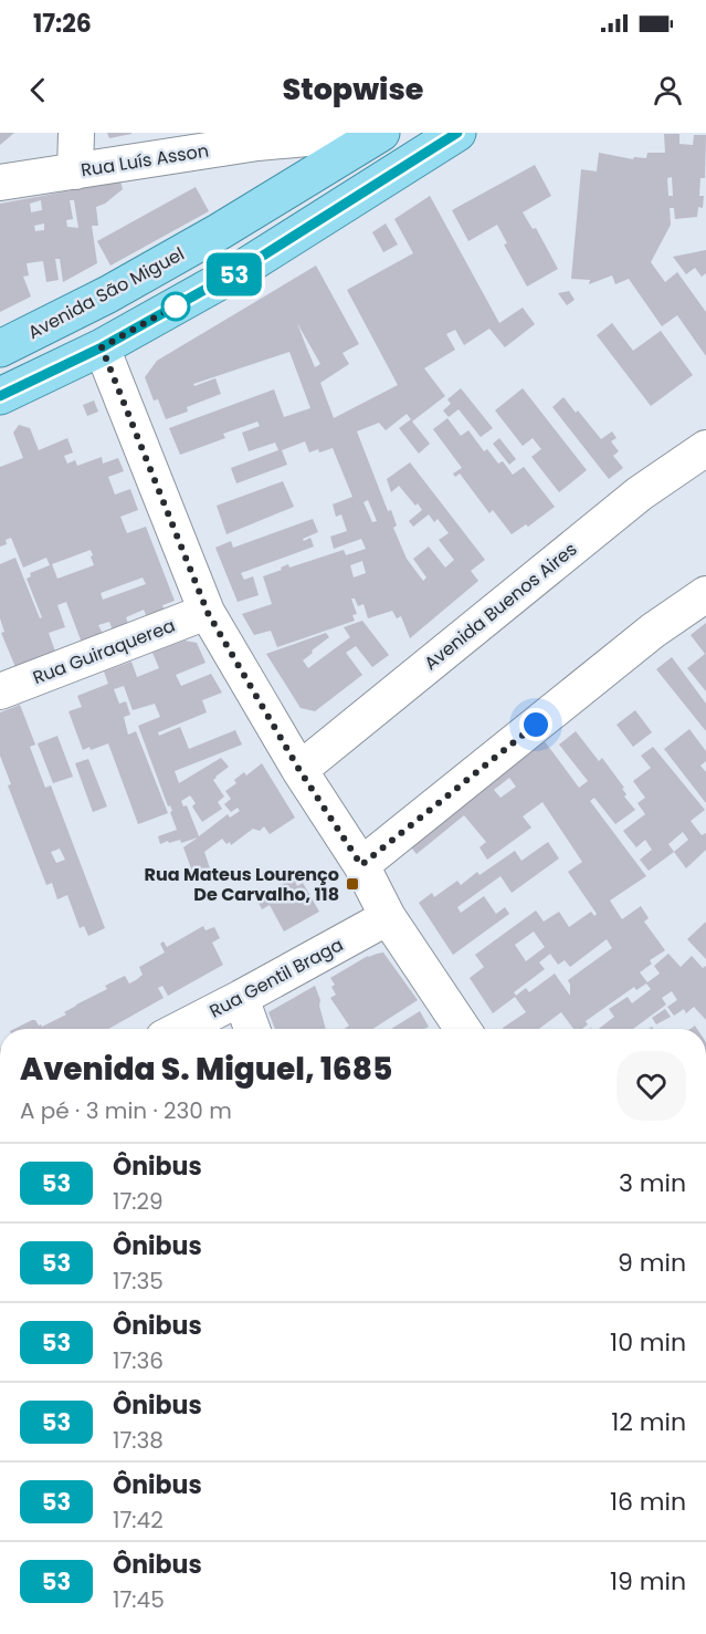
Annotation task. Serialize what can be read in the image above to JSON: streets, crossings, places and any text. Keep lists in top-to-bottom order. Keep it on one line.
{"streets":{"main road":["Avenida São Miguel"],"street":["Rua Luís Asson","Avenida Buenos Aires","Rua Guiraquerea","Rua Gentil Braga"]},"places":{"transit":["Rua Mateus Lourenço De Carvalho, 118"]},"lines":["bus line 53"],"page":{"status":"17:26","header":"Stopwise","on_map":"53","heading":["Avenida S. Miguel, 1685","A pé · 3 min · 230 m"],"list":[{"mark":"53","name":"Ônibus","note":"17:29","value":"3 min"},{"mark":"53","name":"Ônibus","note":"17:35","value":"9 min"},{"mark":"53","name":"Ônibus","note":"17:36","value":"10 min"},{"mark":"53","name":"Ônibus","note":"17:38","value":"12 min"},{"mark":"53","name":"Ônibus","note":"17:42","value":"16 min"},{"mark":"53","name":"Ônibus","note":"17:45","value":"19 min"}]}}
